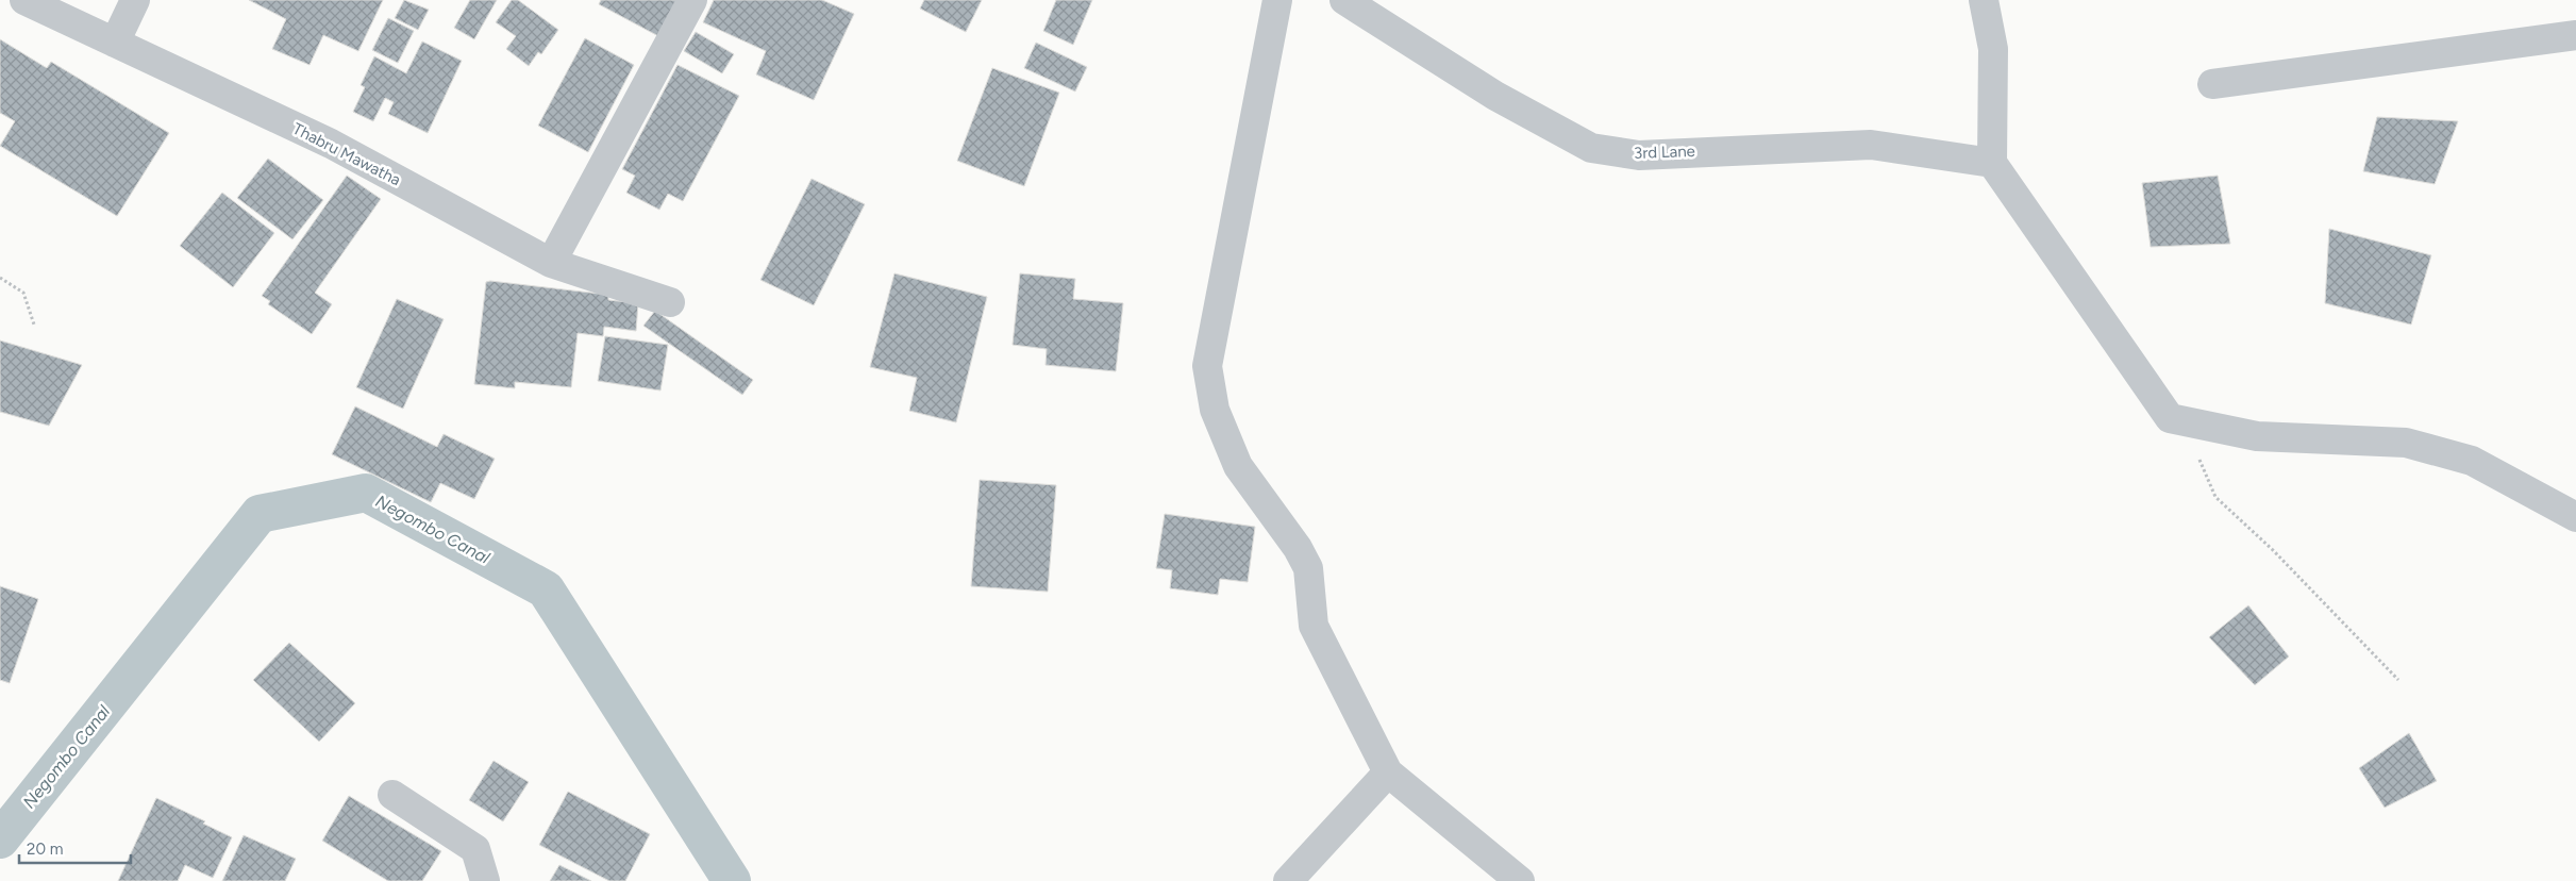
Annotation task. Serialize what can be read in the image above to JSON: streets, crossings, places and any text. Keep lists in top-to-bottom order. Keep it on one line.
{"streets":{"street":["3rd Lane","Thabru Mawatha"]},"water":["Negombo Canal"],"scale_bar":"20 m"}
